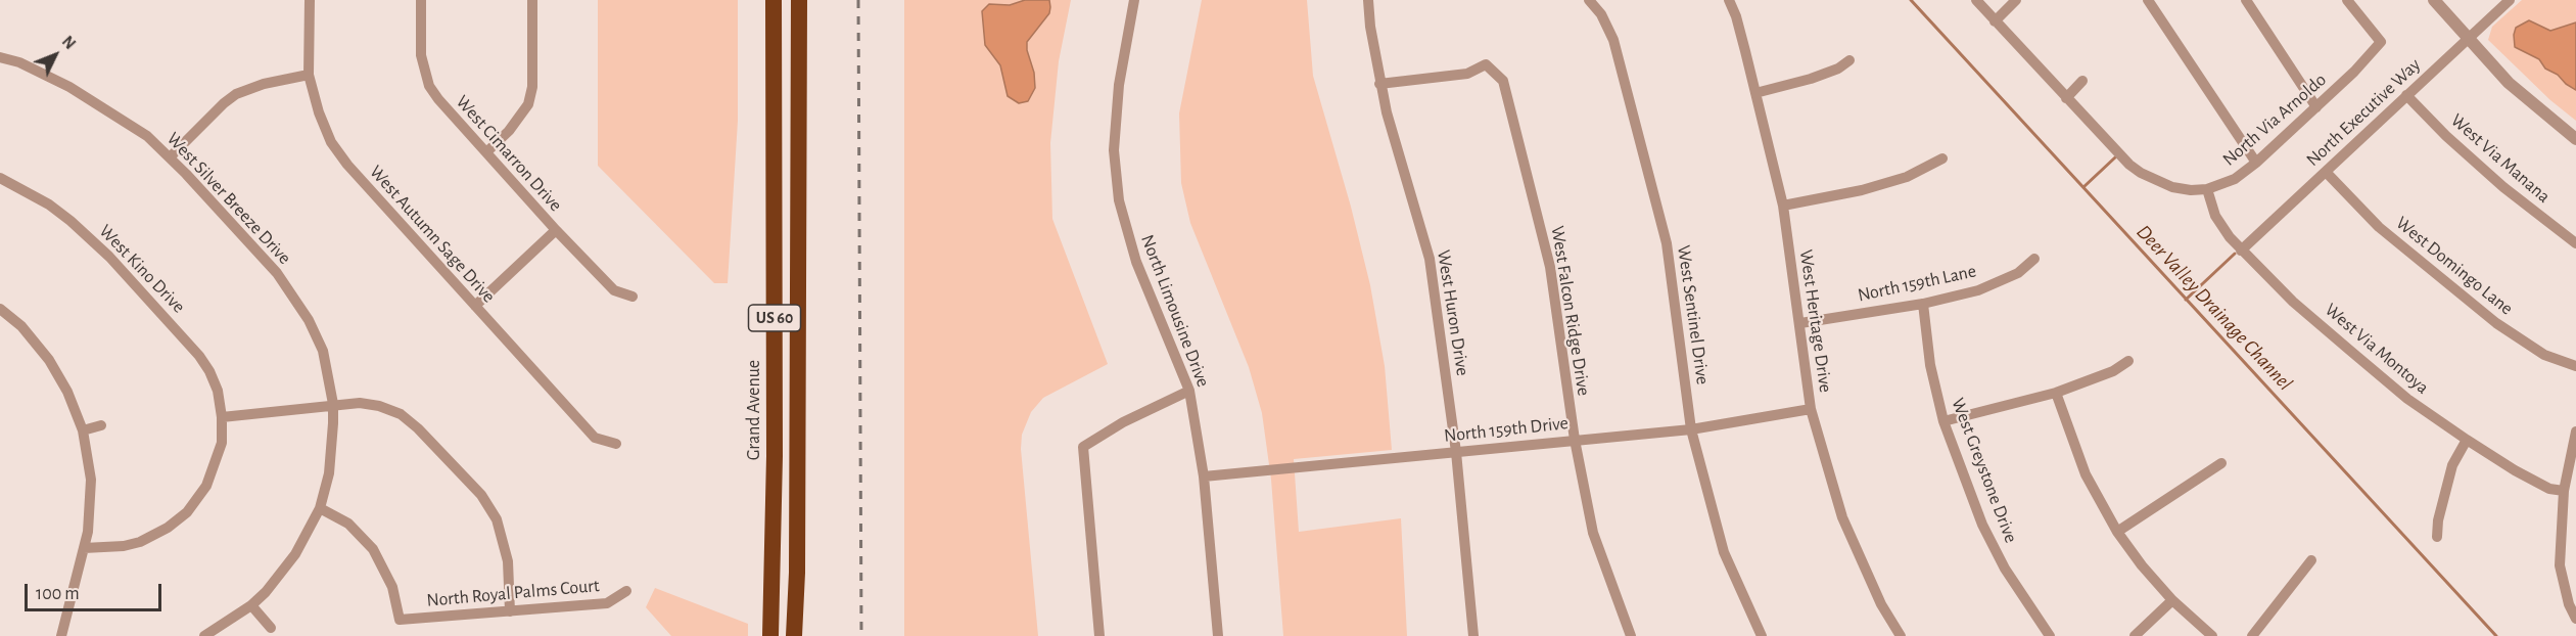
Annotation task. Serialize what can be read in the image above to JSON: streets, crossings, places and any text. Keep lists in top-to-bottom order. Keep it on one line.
{"streets":{"highway":["US 60","Grand Avenue"],"street":["North Executive Way","North Via Arnoldo","West Cimarron Drive","West Via Manana","West Silver Breeze Drive","West Autumn Sage Drive","West Domingo Lane","West Kino Drive","North 159th Lane","North Limousine Drive","West Falcon Ridge Drive","West Huron Drive","West Sentinel Drive","West Heritage Drive","West Via Montoya","North 159th Drive","West Greystone Drive","North Royal Palms Court"]},"crossings":[["North Executive Way","West Via Manana"],["North Executive Way","West Domingo Lane"],["North Executive Way","West Via Montoya"],["North Via Arnoldo","West Via Montoya"],["West Silver Breeze Drive","North Royal Palms Court"],["North 159th Lane","West Heritage Drive"],["North 159th Lane","West Greystone Drive"],["North Limousine Drive","North 159th Drive"],["West Falcon Ridge Drive","West Huron Drive"],["West Falcon Ridge Drive","North 159th Drive"],["West Huron Drive","North 159th Drive"],["West Sentinel Drive","North 159th Drive"],["West Heritage Drive","North 159th Drive"]],"water":["Deer Valley Drainage Channel"],"scale_bar":"100 m","north":"top right"}
